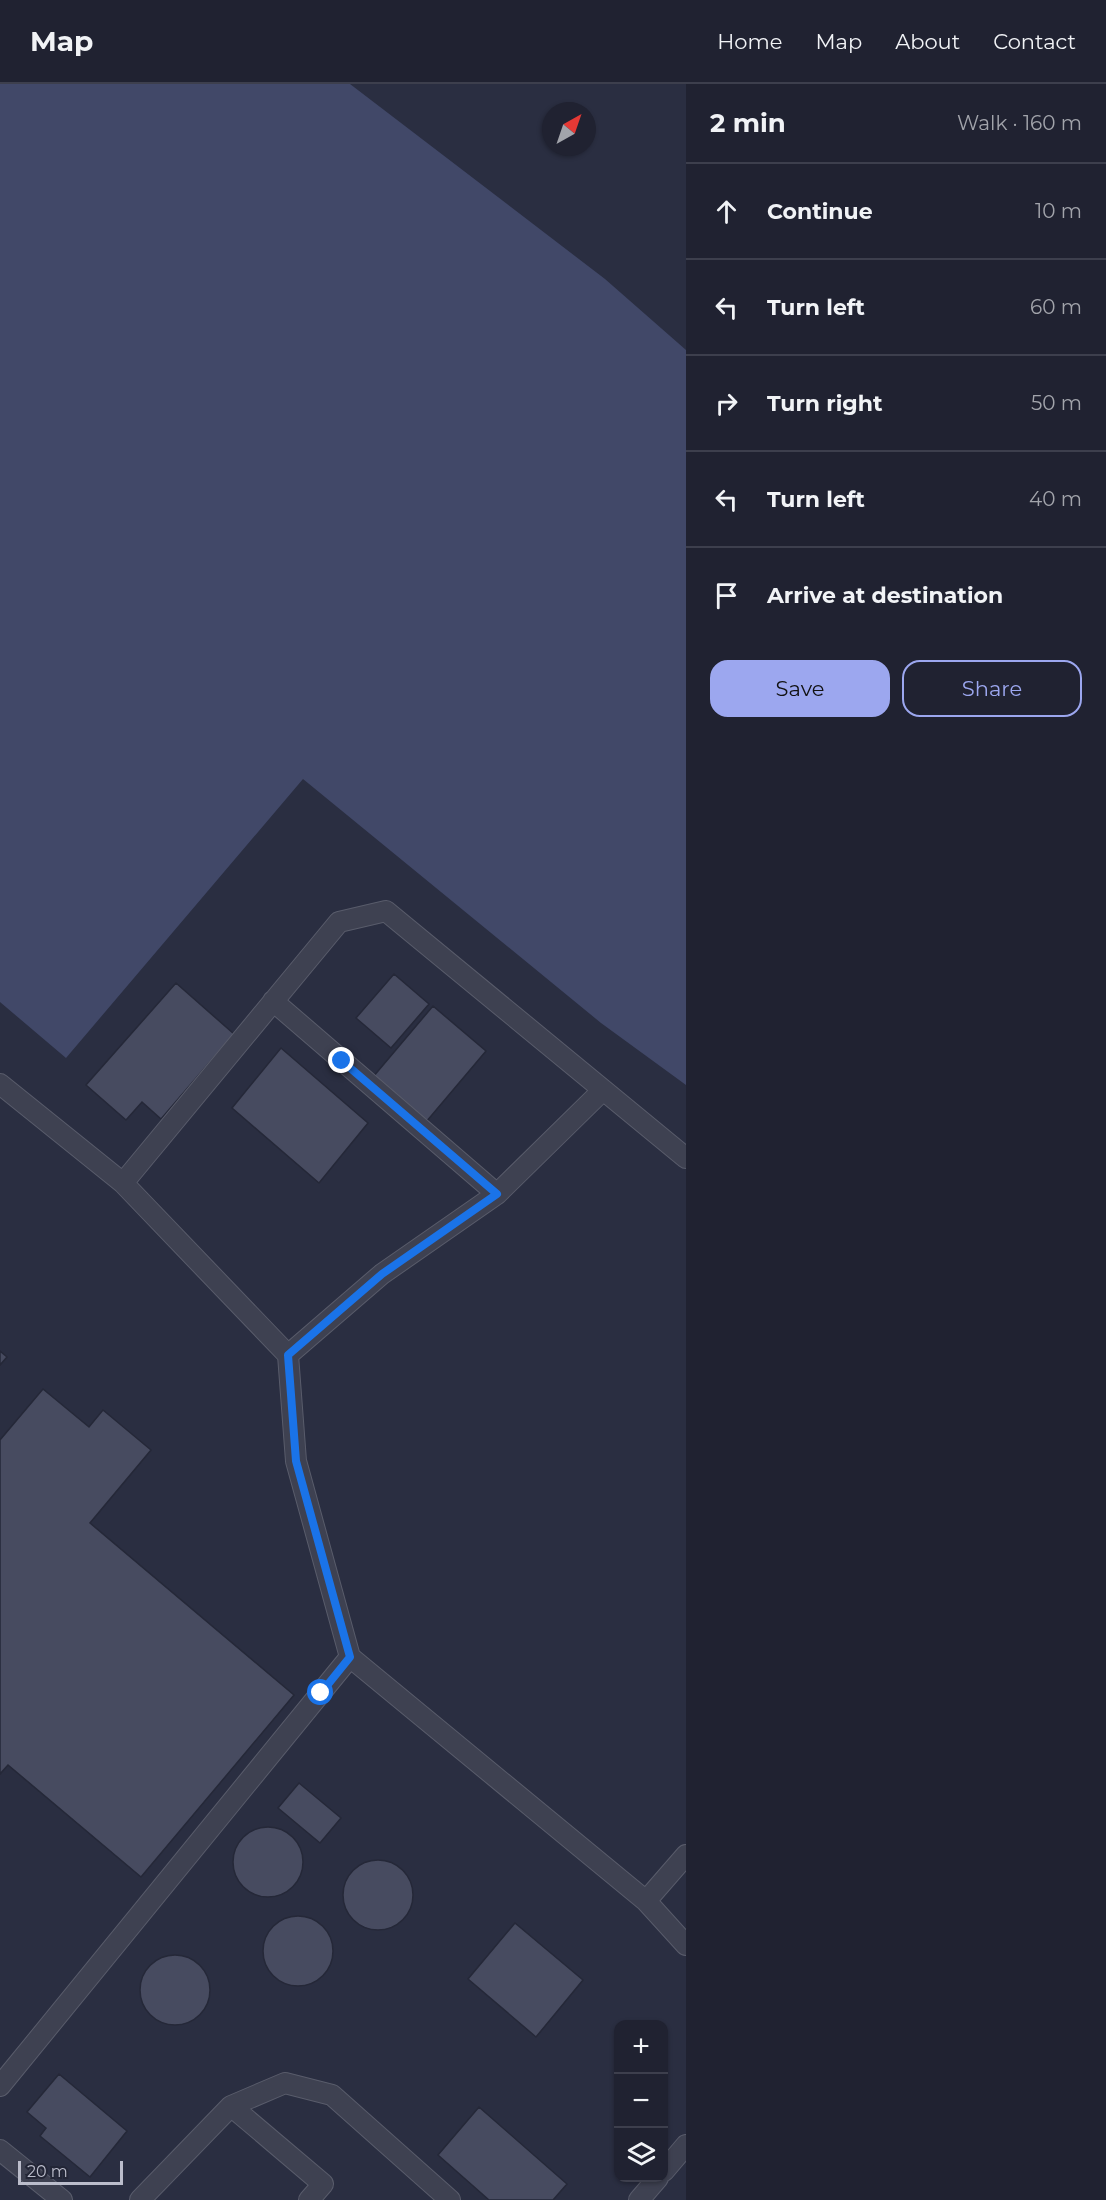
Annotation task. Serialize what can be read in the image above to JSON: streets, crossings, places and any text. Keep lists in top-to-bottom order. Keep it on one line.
{"scale_bar":"20 m","north":"top right","page":{"header":"Map","nav":["Home","Map","About","Contact"],"heading":["2 min","Walk · 160 m"],"list":[["Continue","10 m"],["Turn left","60 m"],["Turn right","50 m"],["Turn left","40 m"],"Arrive at destination"],"buttons":["Save","Share"],"map_buttons":["+","−"],"scale":"20 m"}}
